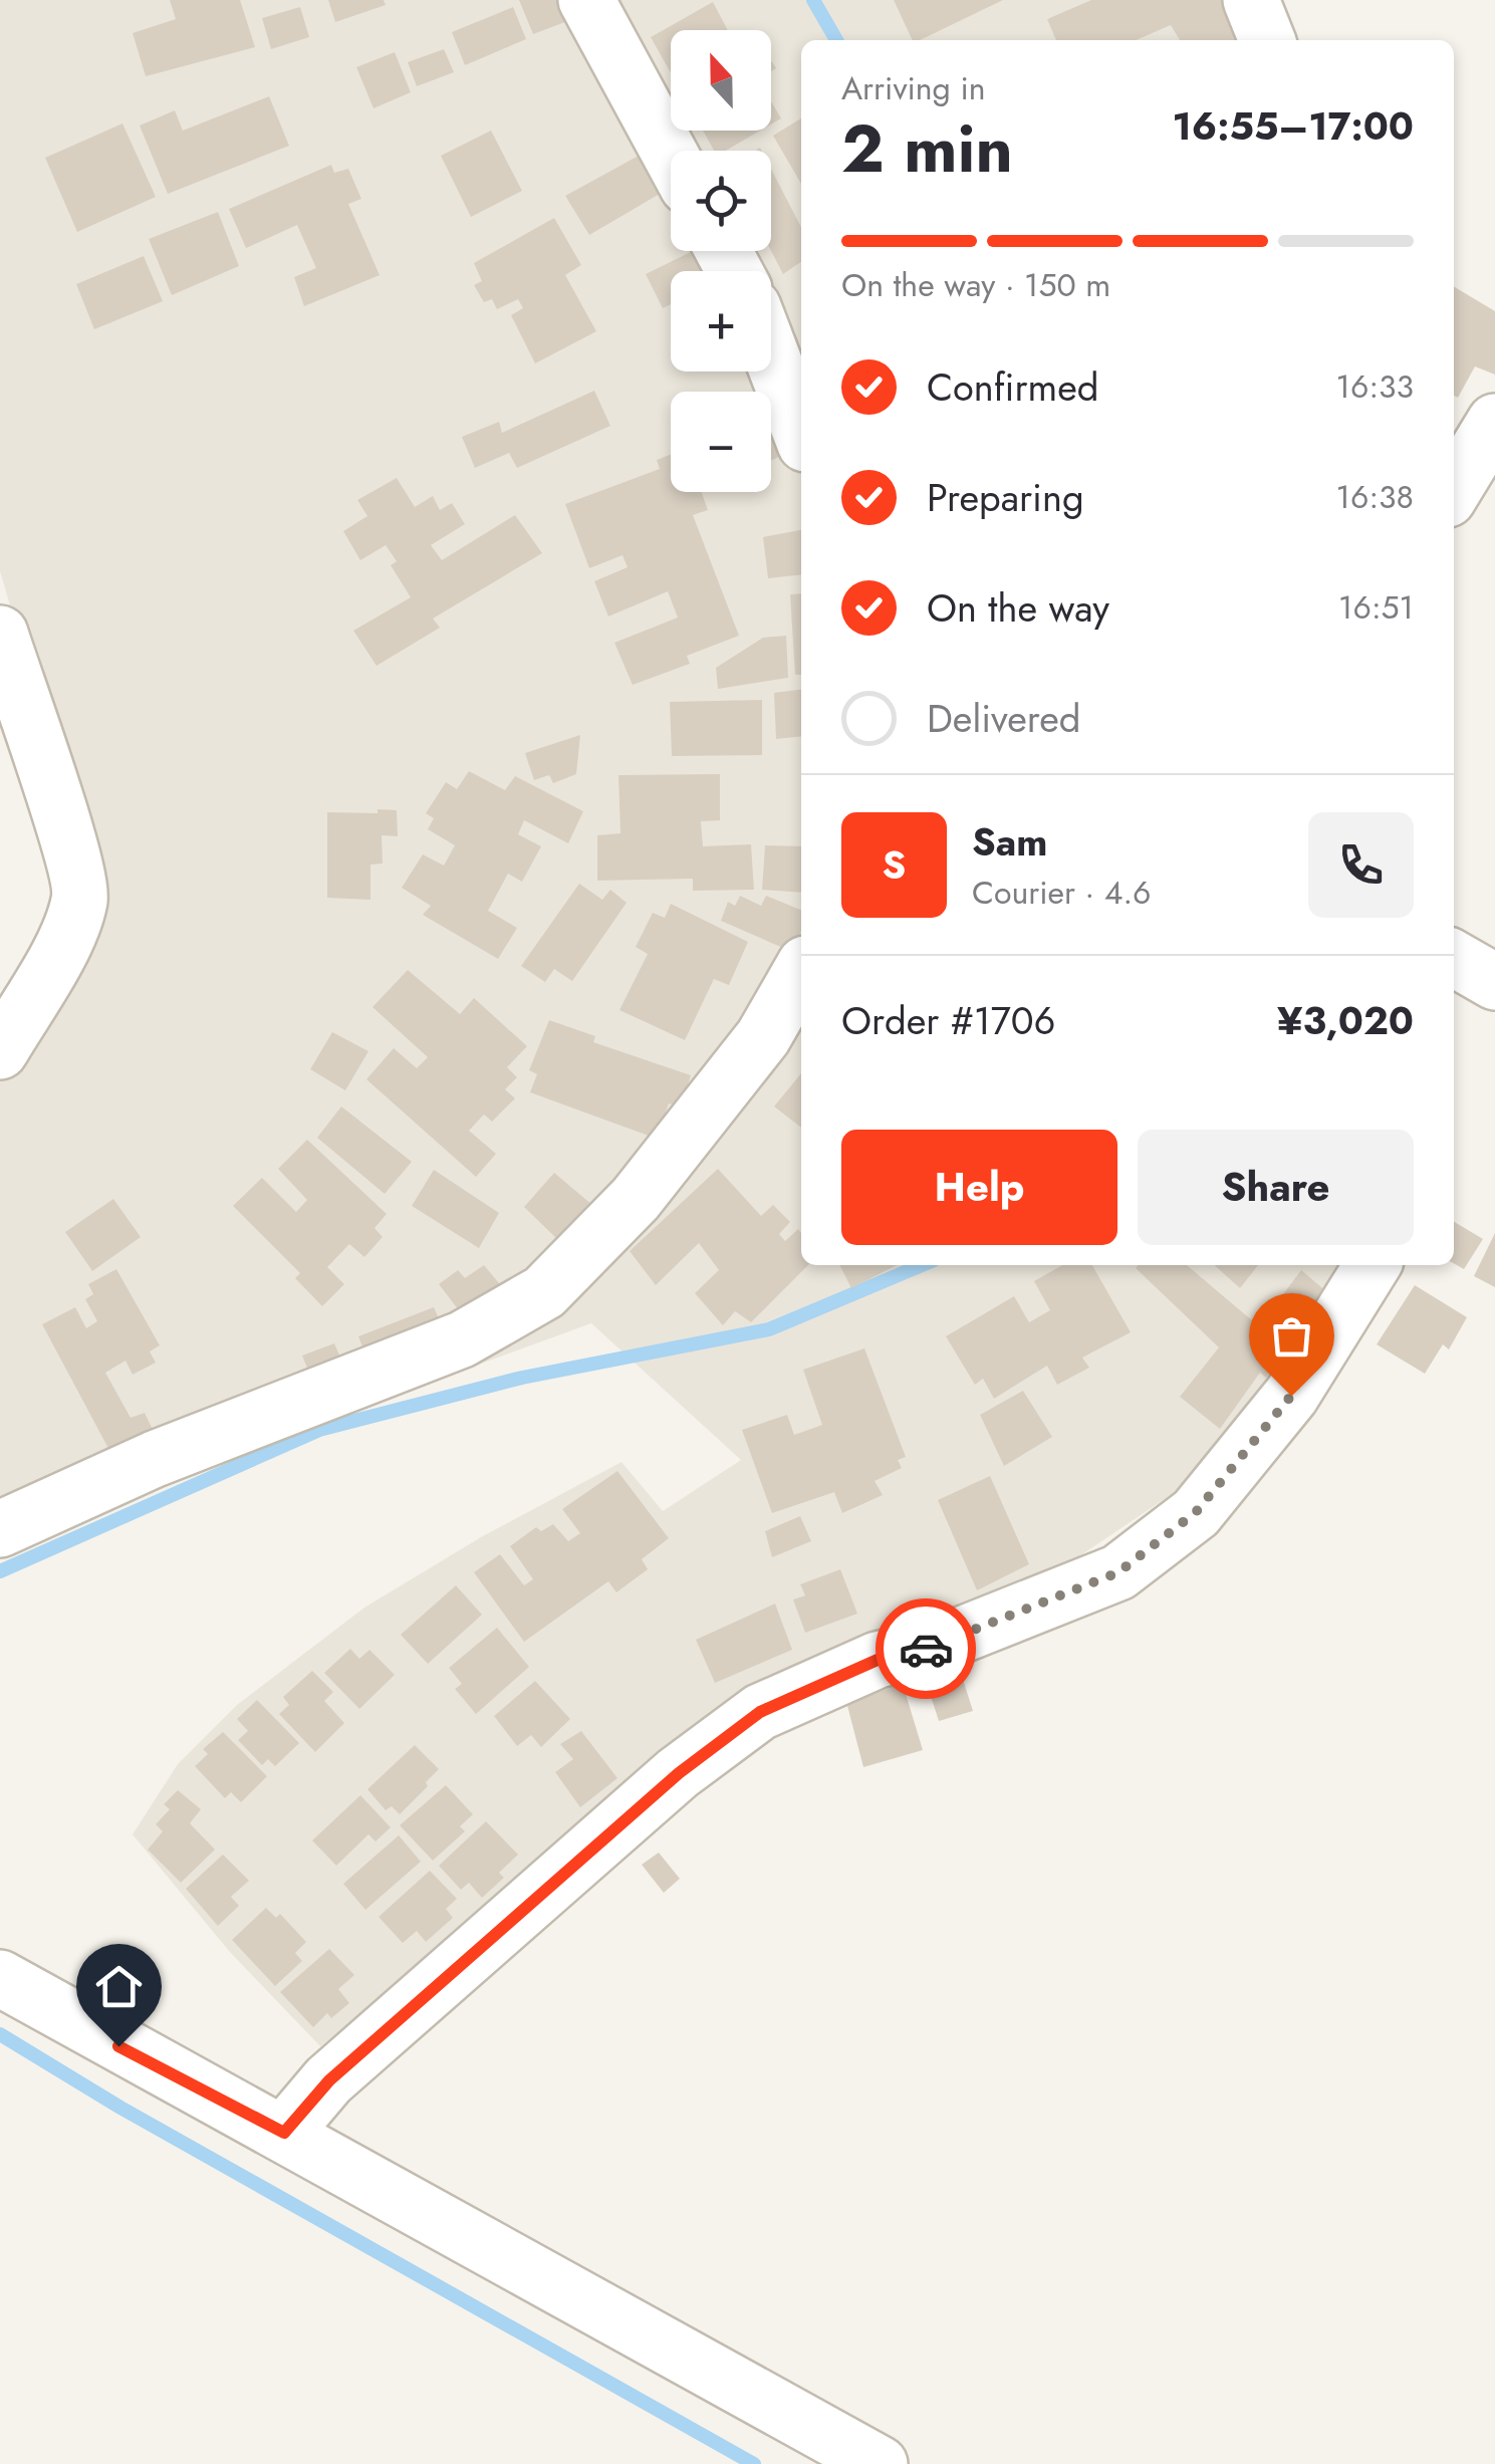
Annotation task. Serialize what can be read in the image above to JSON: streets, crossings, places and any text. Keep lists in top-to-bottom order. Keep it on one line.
{"north":"top","page":{"map_buttons":["+","−"],"heading":["2 min","Arriving in","16:55–17:00"],"panel":["Sam","Courier · 4.6","Order #1706","¥3,020"],"bar":"On the way · 150 m","list":[["Confirmed","16:33"],["Preparing","16:38"],["On the way","16:51"],"Delivered"],"round":"S","buttons":["Help","Share"]}}
